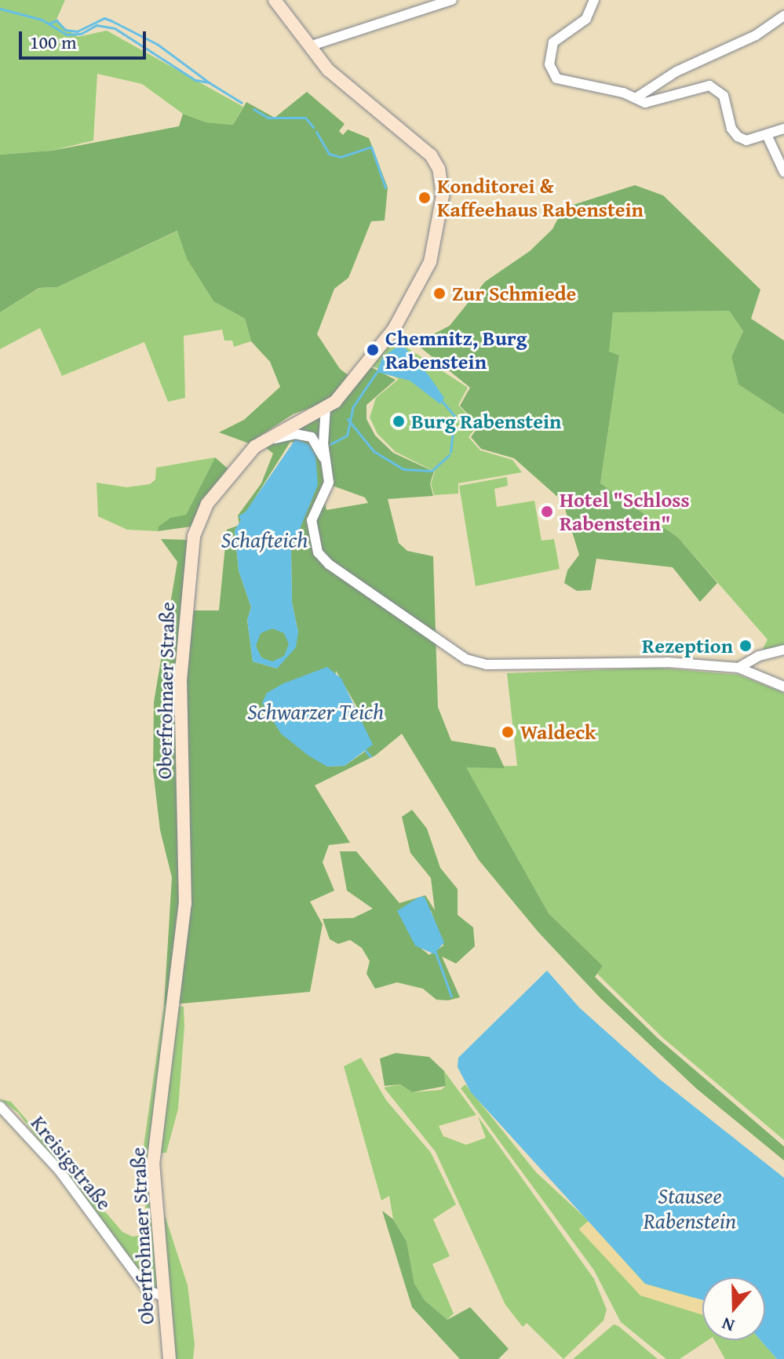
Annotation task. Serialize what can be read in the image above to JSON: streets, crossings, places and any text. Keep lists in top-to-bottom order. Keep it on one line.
{"streets":{"main road":["Oberfrohnaer Straße"],"street":["Kreisigstraße"]},"crossings":[["Oberfrohnaer Straße","Kreisigstraße"]],"water":["Schafteich","Schwarzer Teich","Stausee Rabenstein"],"places":["Konditorei & Kaffeehaus Rabenstein","Zur Schmiede","Chemnitz, Burg Rabenstein","Burg Rabenstein","Hotel \"Schloss Rabenstein\"","Rezeption","Waldeck"],"scale_bar":"100 m","north":"bottom"}
